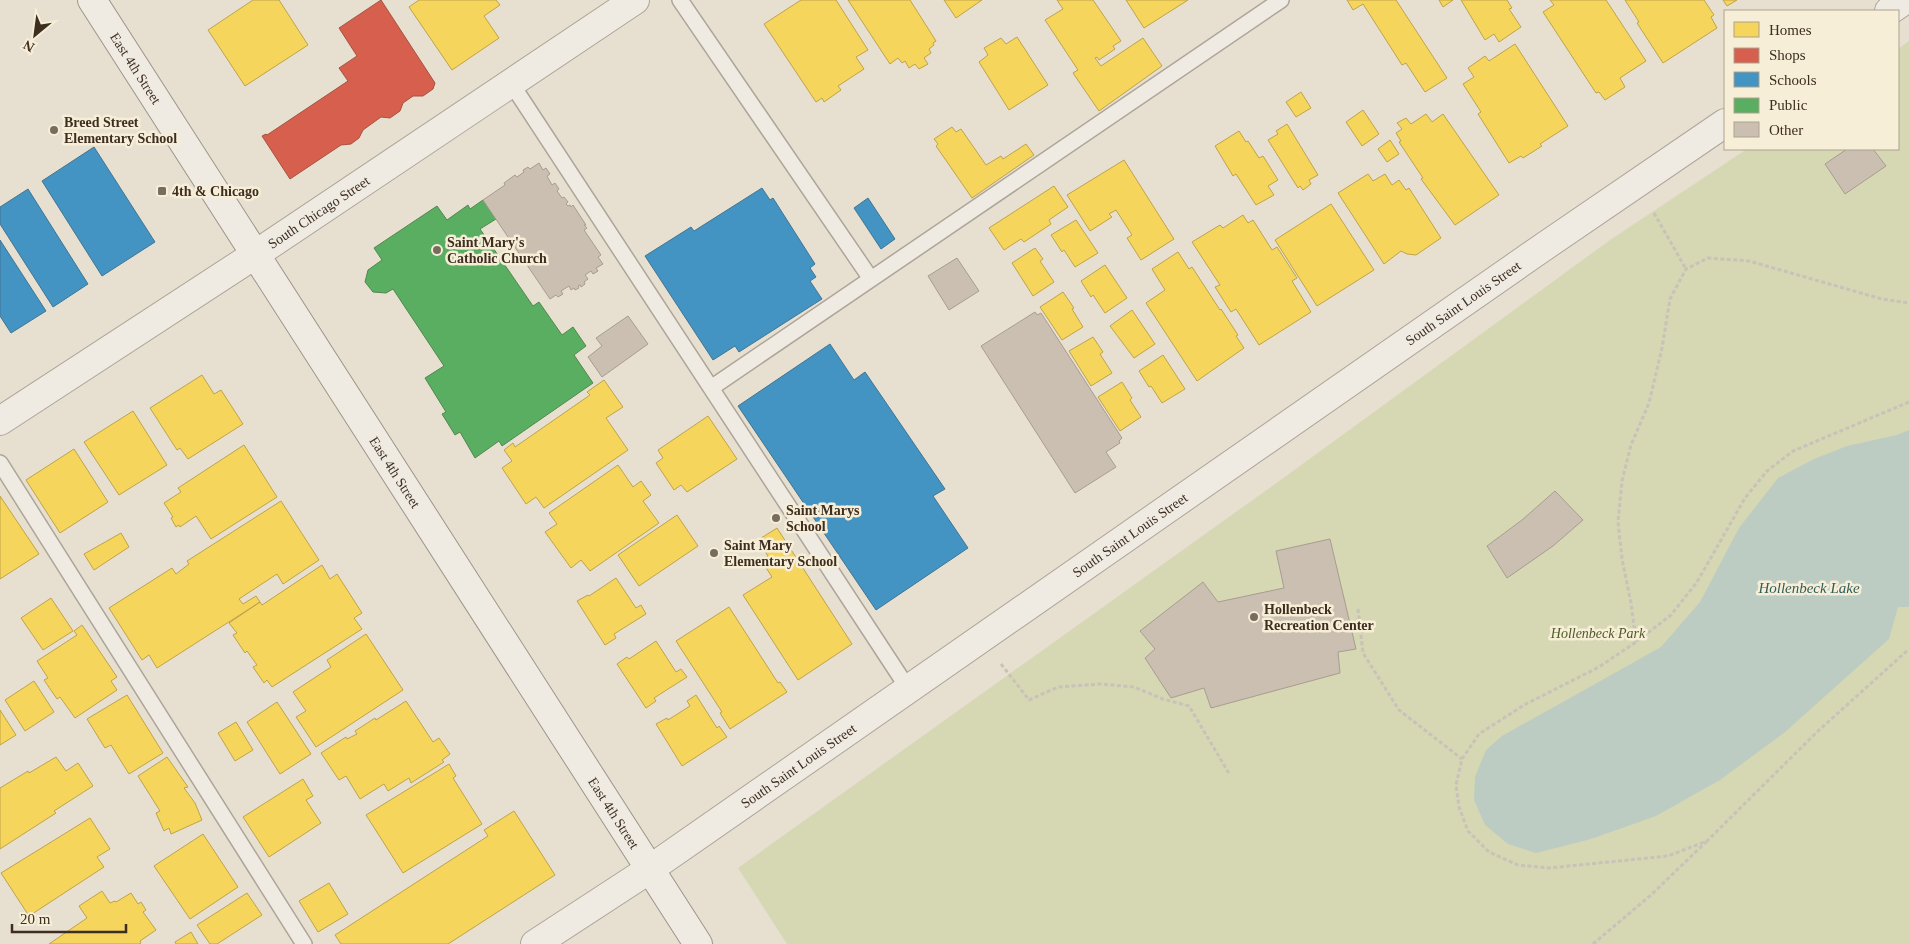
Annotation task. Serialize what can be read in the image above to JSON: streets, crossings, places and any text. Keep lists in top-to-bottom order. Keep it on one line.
{"streets":{"street":["East 4th Street","South Chicago Street","South Saint Louis Street"]},"crossings":[["East 4th Street","South Chicago Street"],["East 4th Street","South Saint Louis Street"]],"water":["Hollenbeck Lake"],"parks":["Hollenbeck Park"],"places":{"other":["Breed Street Elementary School","Saint Mary's Catholic Church","Saint Marys School","Saint Mary Elementary School","Hollenbeck Recreation Center"],"transit":["4th & Chicago"]},"legend":["Homes","Shops","Schools","Public","Other"],"scale_bar":"20 m","north":"bottom left"}
